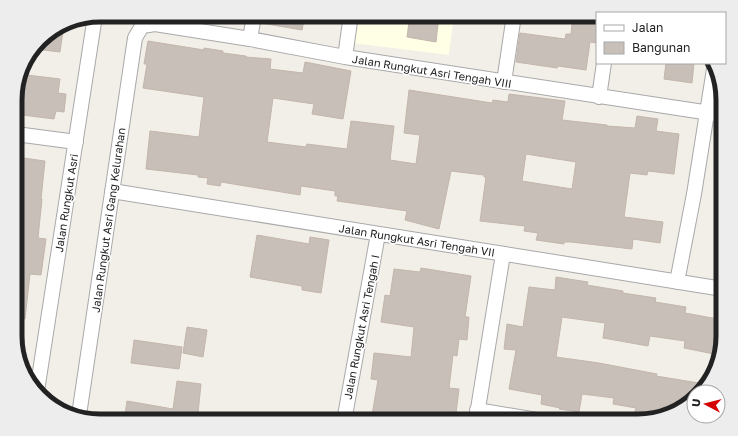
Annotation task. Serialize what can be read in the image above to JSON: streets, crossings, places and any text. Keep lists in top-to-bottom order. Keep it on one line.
{"streets":{"street":["Jalan Rungkut Asri Tengah VIII","Jalan Rungkut Asri","Jalan Rungkut Asri Gang Kelurahan","Jalan Rungkut Asri Tengah VII","Jalan Rungkut Asri Tengah I"]},"crossings":[["Jalan Rungkut Asri Tengah VIII","Jalan Rungkut Asri Gang Kelurahan"],["Jalan Rungkut Asri Gang Kelurahan","Jalan Rungkut Asri Tengah VII"],["Jalan Rungkut Asri Tengah VII","Jalan Rungkut Asri Tengah I"]],"legend":["Jalan","Bangunan"],"north":"left"}
